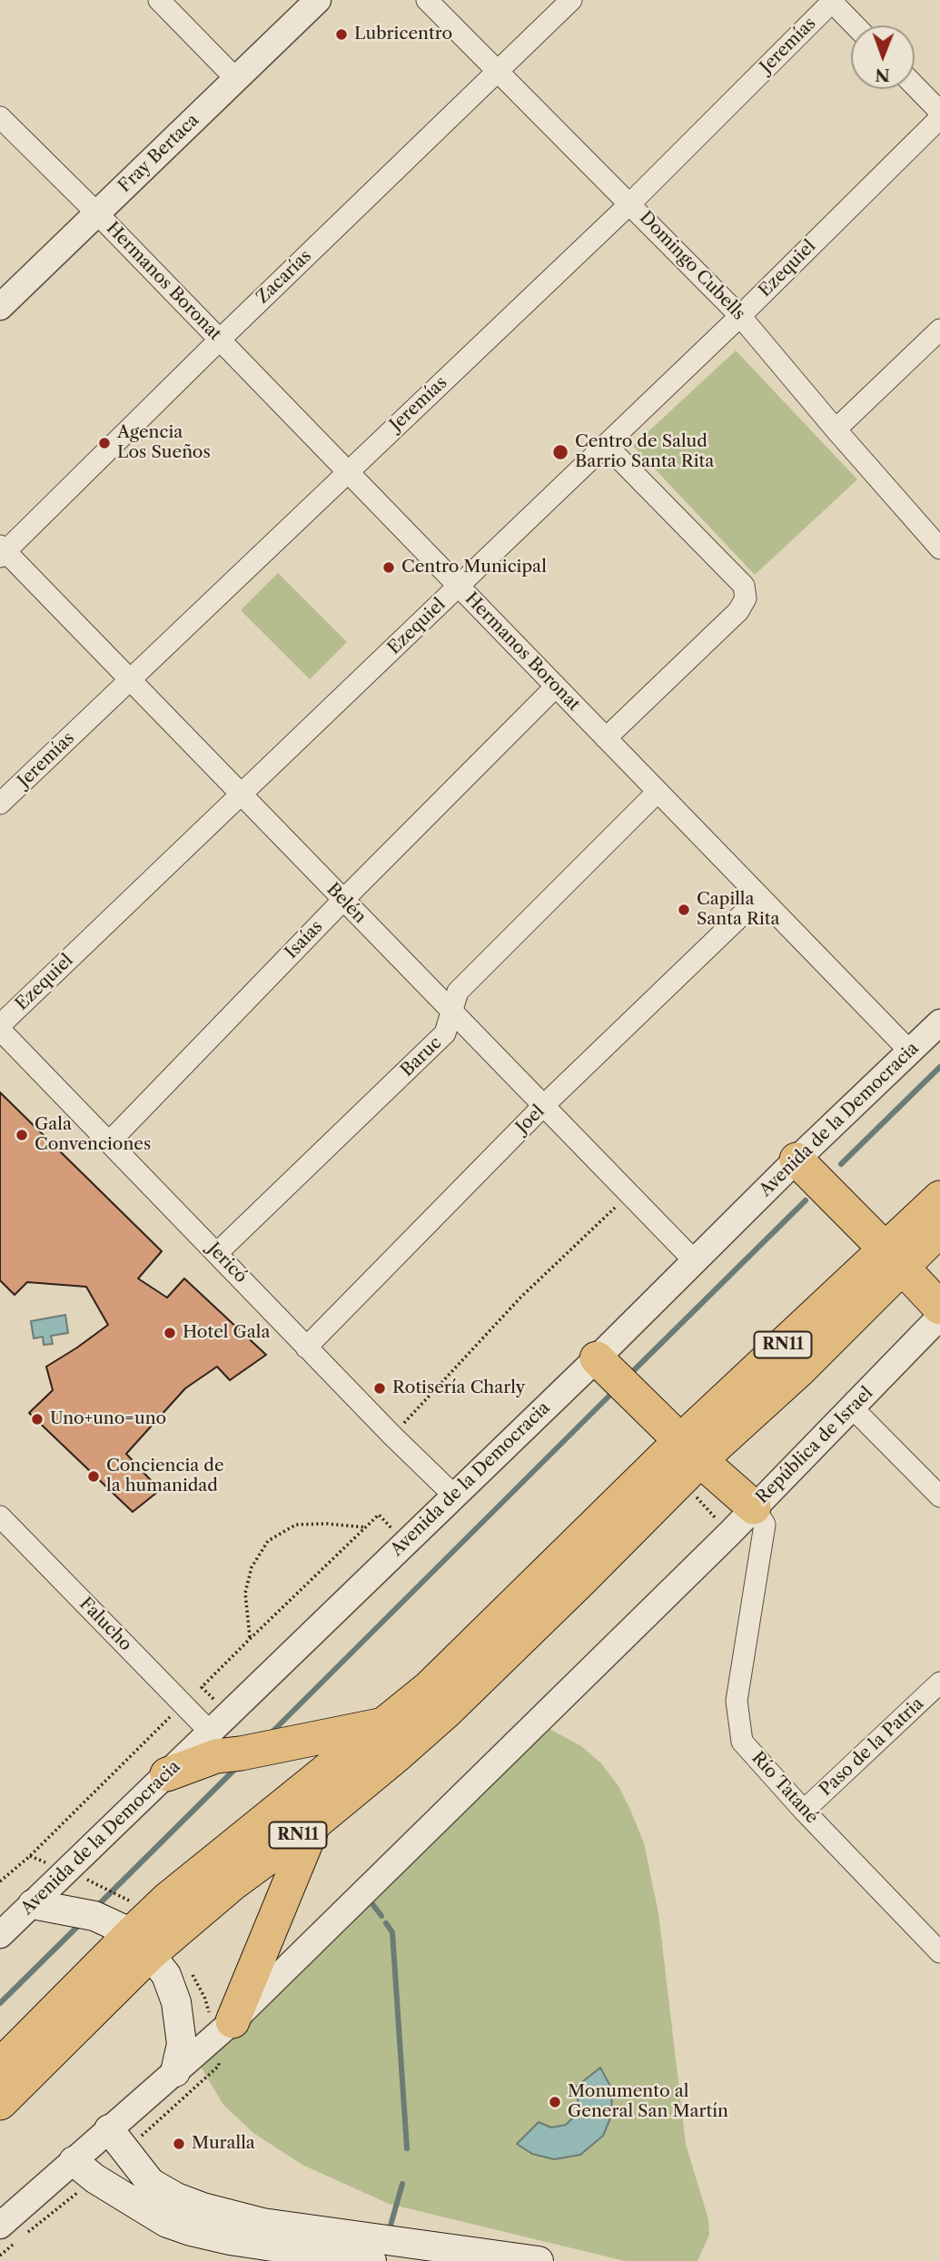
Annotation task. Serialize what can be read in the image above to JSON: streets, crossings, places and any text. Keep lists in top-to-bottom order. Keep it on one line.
{"streets":{"highway":["RN11"],"street":["Jeremías","Fray Bertaca","Domingo Cubells","Ezequiel","Zacarías","Hermanos Boronat","Belén","Isaías","Baruc","Joel","Avenida de la Democracia","Jericó","República de Israel","Falucho","Paso de la Patria","Río Tatané"]},"crossings":[["Jeremías","Domingo Cubells"],["Jeremías","Hermanos Boronat"],["Jeremías","Belén"],["Fray Bertaca","Hermanos Boronat"],["Domingo Cubells","Ezequiel"],["Domingo Cubells","Zacarías"],["Ezequiel","Hermanos Boronat"],["Ezequiel","Belén"],["Ezequiel","Jericó"],["Zacarías","Hermanos Boronat"],["Zacarías","Belén"],["Hermanos Boronat","Isaías"],["Hermanos Boronat","Baruc"],["Hermanos Boronat","Joel"],["Hermanos Boronat","Avenida de la Democracia"],["Belén","Isaías"],["Belén","Baruc"],["Belén","Joel"],["Belén","Avenida de la Democracia"],["Isaías","Jericó"],["Baruc","Jericó"],["Joel","Jericó"],["Avenida de la Democracia","Jericó"],["Avenida de la Democracia","Falucho"],["República de Israel","Río Tatané"],["Paso de la Patria","Río Tatané"]],"places":["Lubricentro","Agencia Los Sueños","Centro de Salud Barrio Santa Rita","Centro Municipal","Capilla Santa Rita","Gala Convenciones","Hotel Gala","Rotisería Charly","Uno+uno=uno","Conciencia de la humanidad","Monumento al General San Martín","Muralla"],"north":"bottom"}
